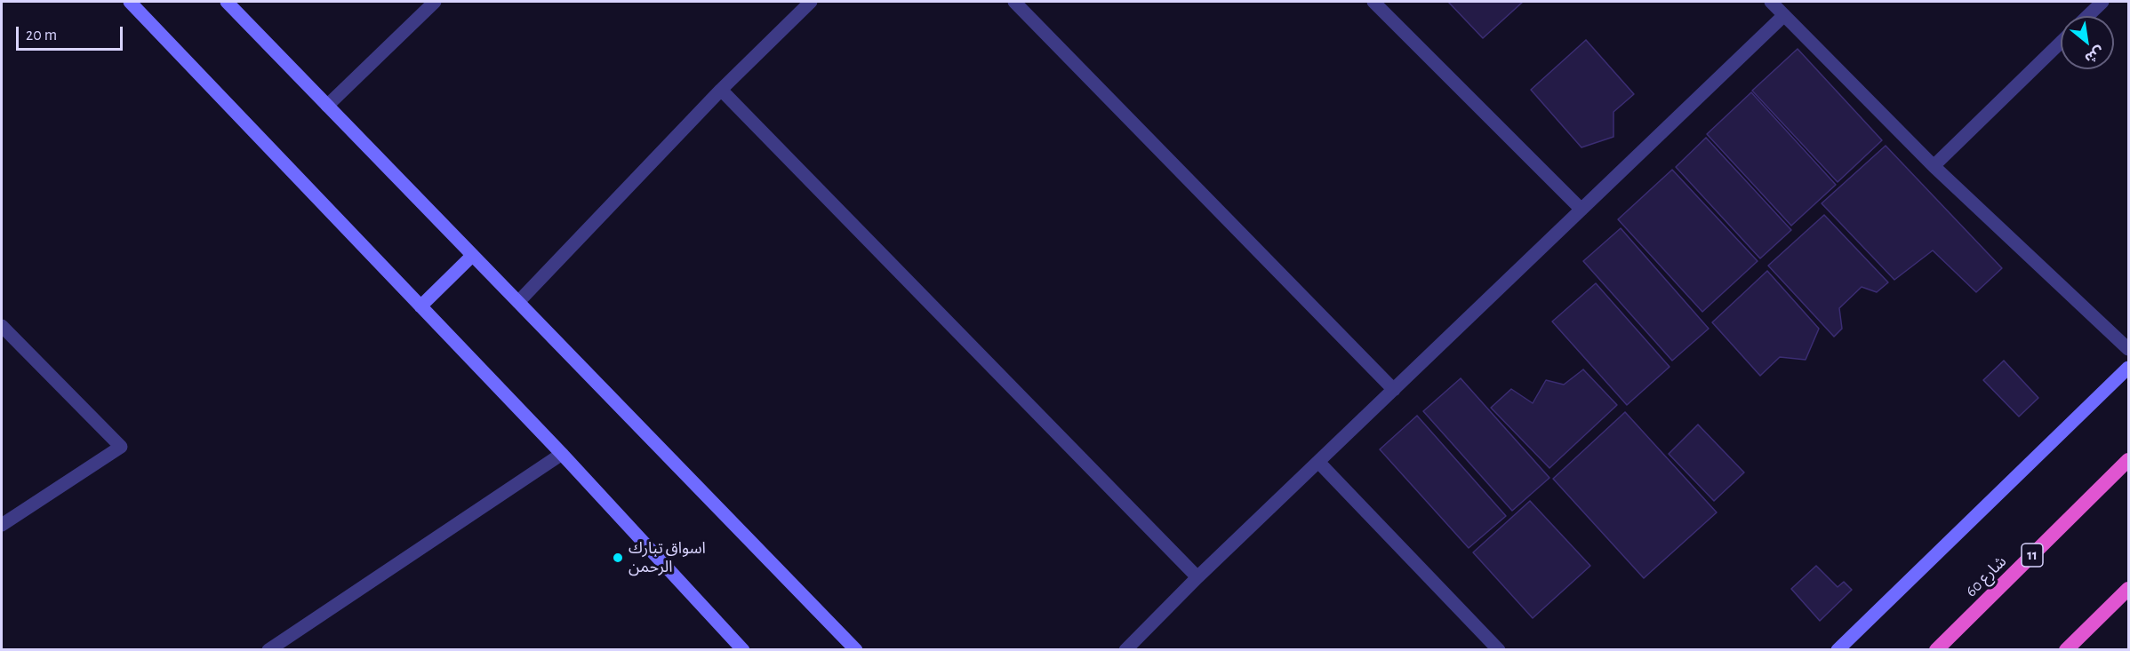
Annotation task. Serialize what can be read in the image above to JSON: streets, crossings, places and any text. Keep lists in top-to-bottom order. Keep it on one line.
{"streets":{"highway":["11","شارع 60"]},"places":["اسواق تبارك الرحمن"],"scale_bar":"20 m","north":"bottom right"}
